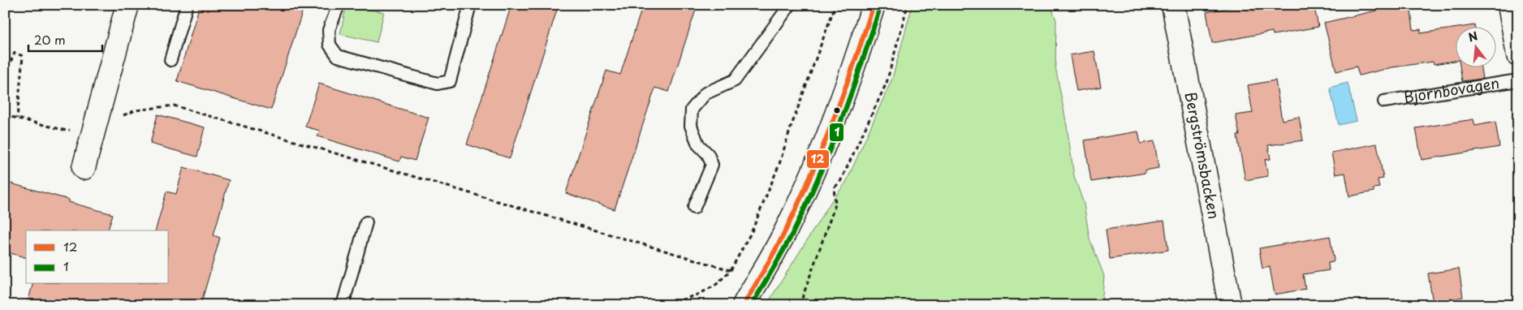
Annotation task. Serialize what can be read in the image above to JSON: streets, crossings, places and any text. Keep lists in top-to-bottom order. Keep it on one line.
{"streets":{"street":["Bergströmsbacken"],"lane":["Björnbovägen"]},"lines":["transit line 12","transit line 1"],"legend":["12","1"],"scale_bar":"20 m","north":"top"}
